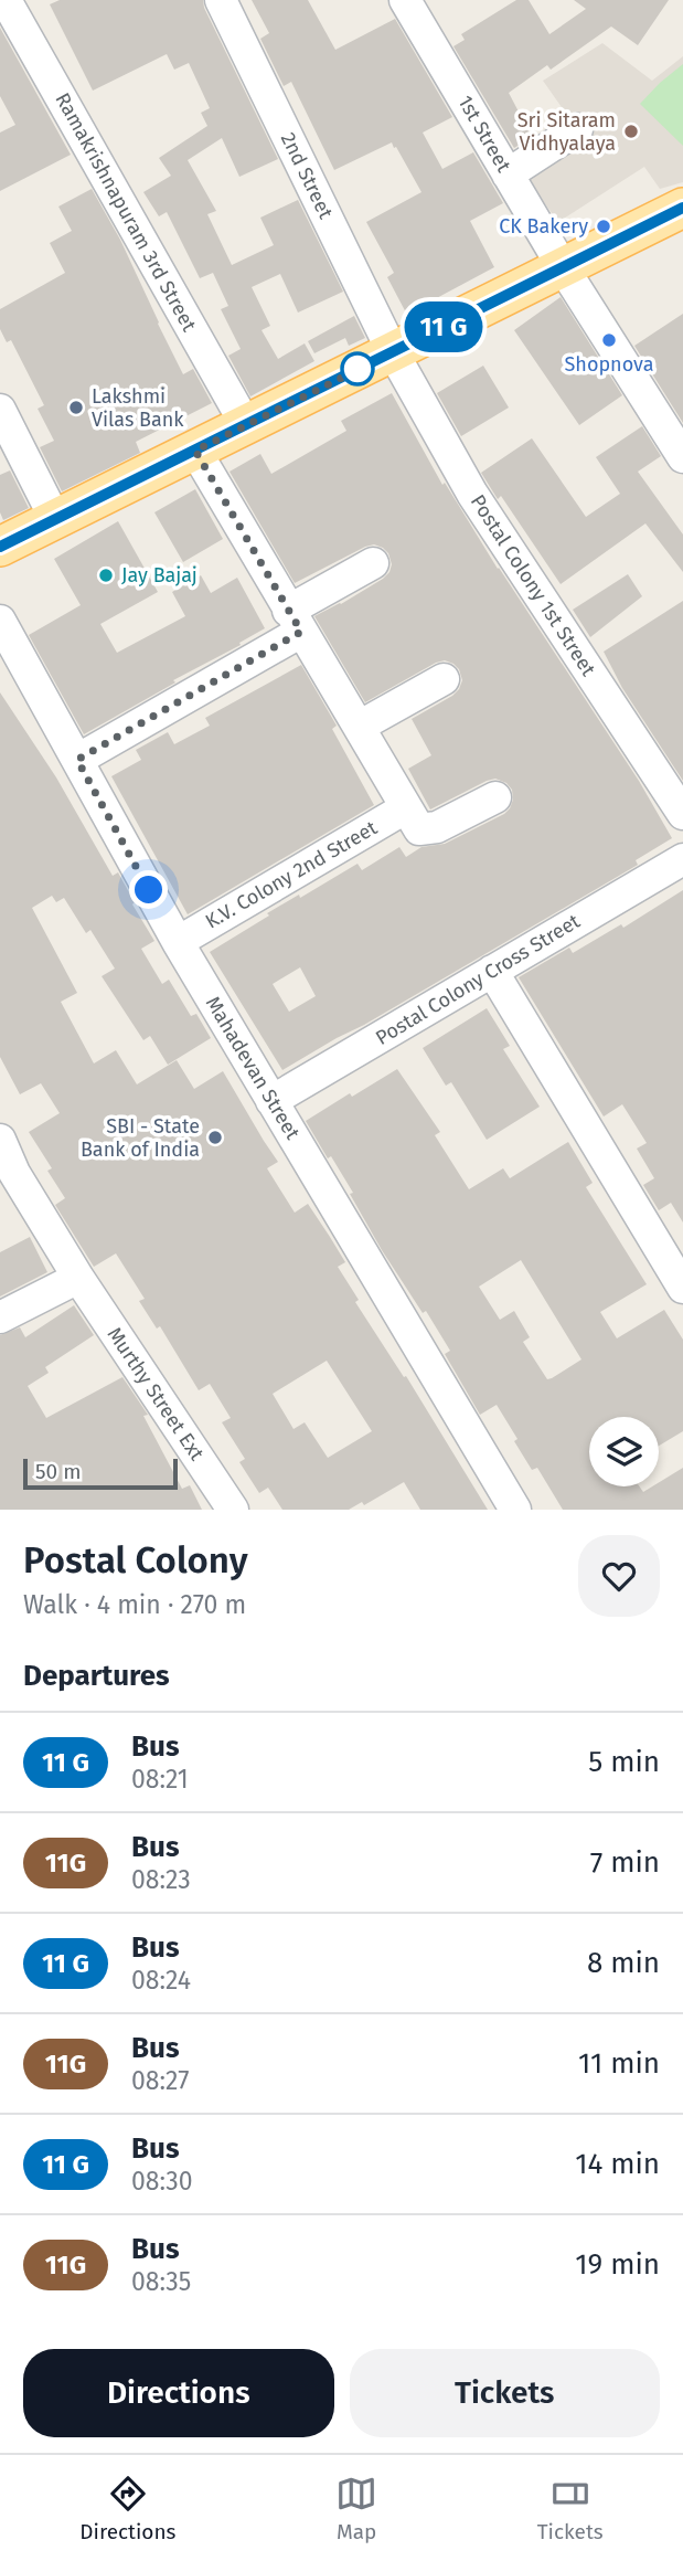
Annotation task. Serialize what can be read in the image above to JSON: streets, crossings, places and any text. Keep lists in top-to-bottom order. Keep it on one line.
{"streets":{"street":["1st Street","2nd Street","Ramakrishnapuram 3rd Street","Postal Colony 1st Street","K.V. Colony 2nd Street","Postal Colony Cross Street","Mahadevan Street","Murthy Street Ext"]},"crossings":[["2nd Street","Postal Colony 1st Street"],["K.V. Colony 2nd Street","Mahadevan Street"],["Postal Colony Cross Street","Mahadevan Street"]],"places":["Sri Sitaram Vidhyalaya","CK Bakery","Shopnova","Lakshmi Vilas Bank","Jay Bajaj","SBI - State Bank of India"],"scale_bar":"50 m","page":{"on_map":"11 G","scale":"50 m","heading":[["Postal Colony","Walk · 4 min · 270 m"],"Departures"],"list":[{"mark":"11 G","name":"Bus","note":"08:21","value":"5 min"},{"mark":"11G","name":"Bus","note":"08:23","value":"7 min"},{"mark":"11 G","name":"Bus","note":"08:24","value":"8 min"},{"mark":"11G","name":"Bus","note":"08:27","value":"11 min"},{"mark":"11 G","name":"Bus","note":"08:30","value":"14 min"},{"mark":"11G","name":"Bus","note":"08:35","value":"19 min"}],"buttons":["Directions","Tickets"],"tabs":["Directions","Map","Tickets"]}}
